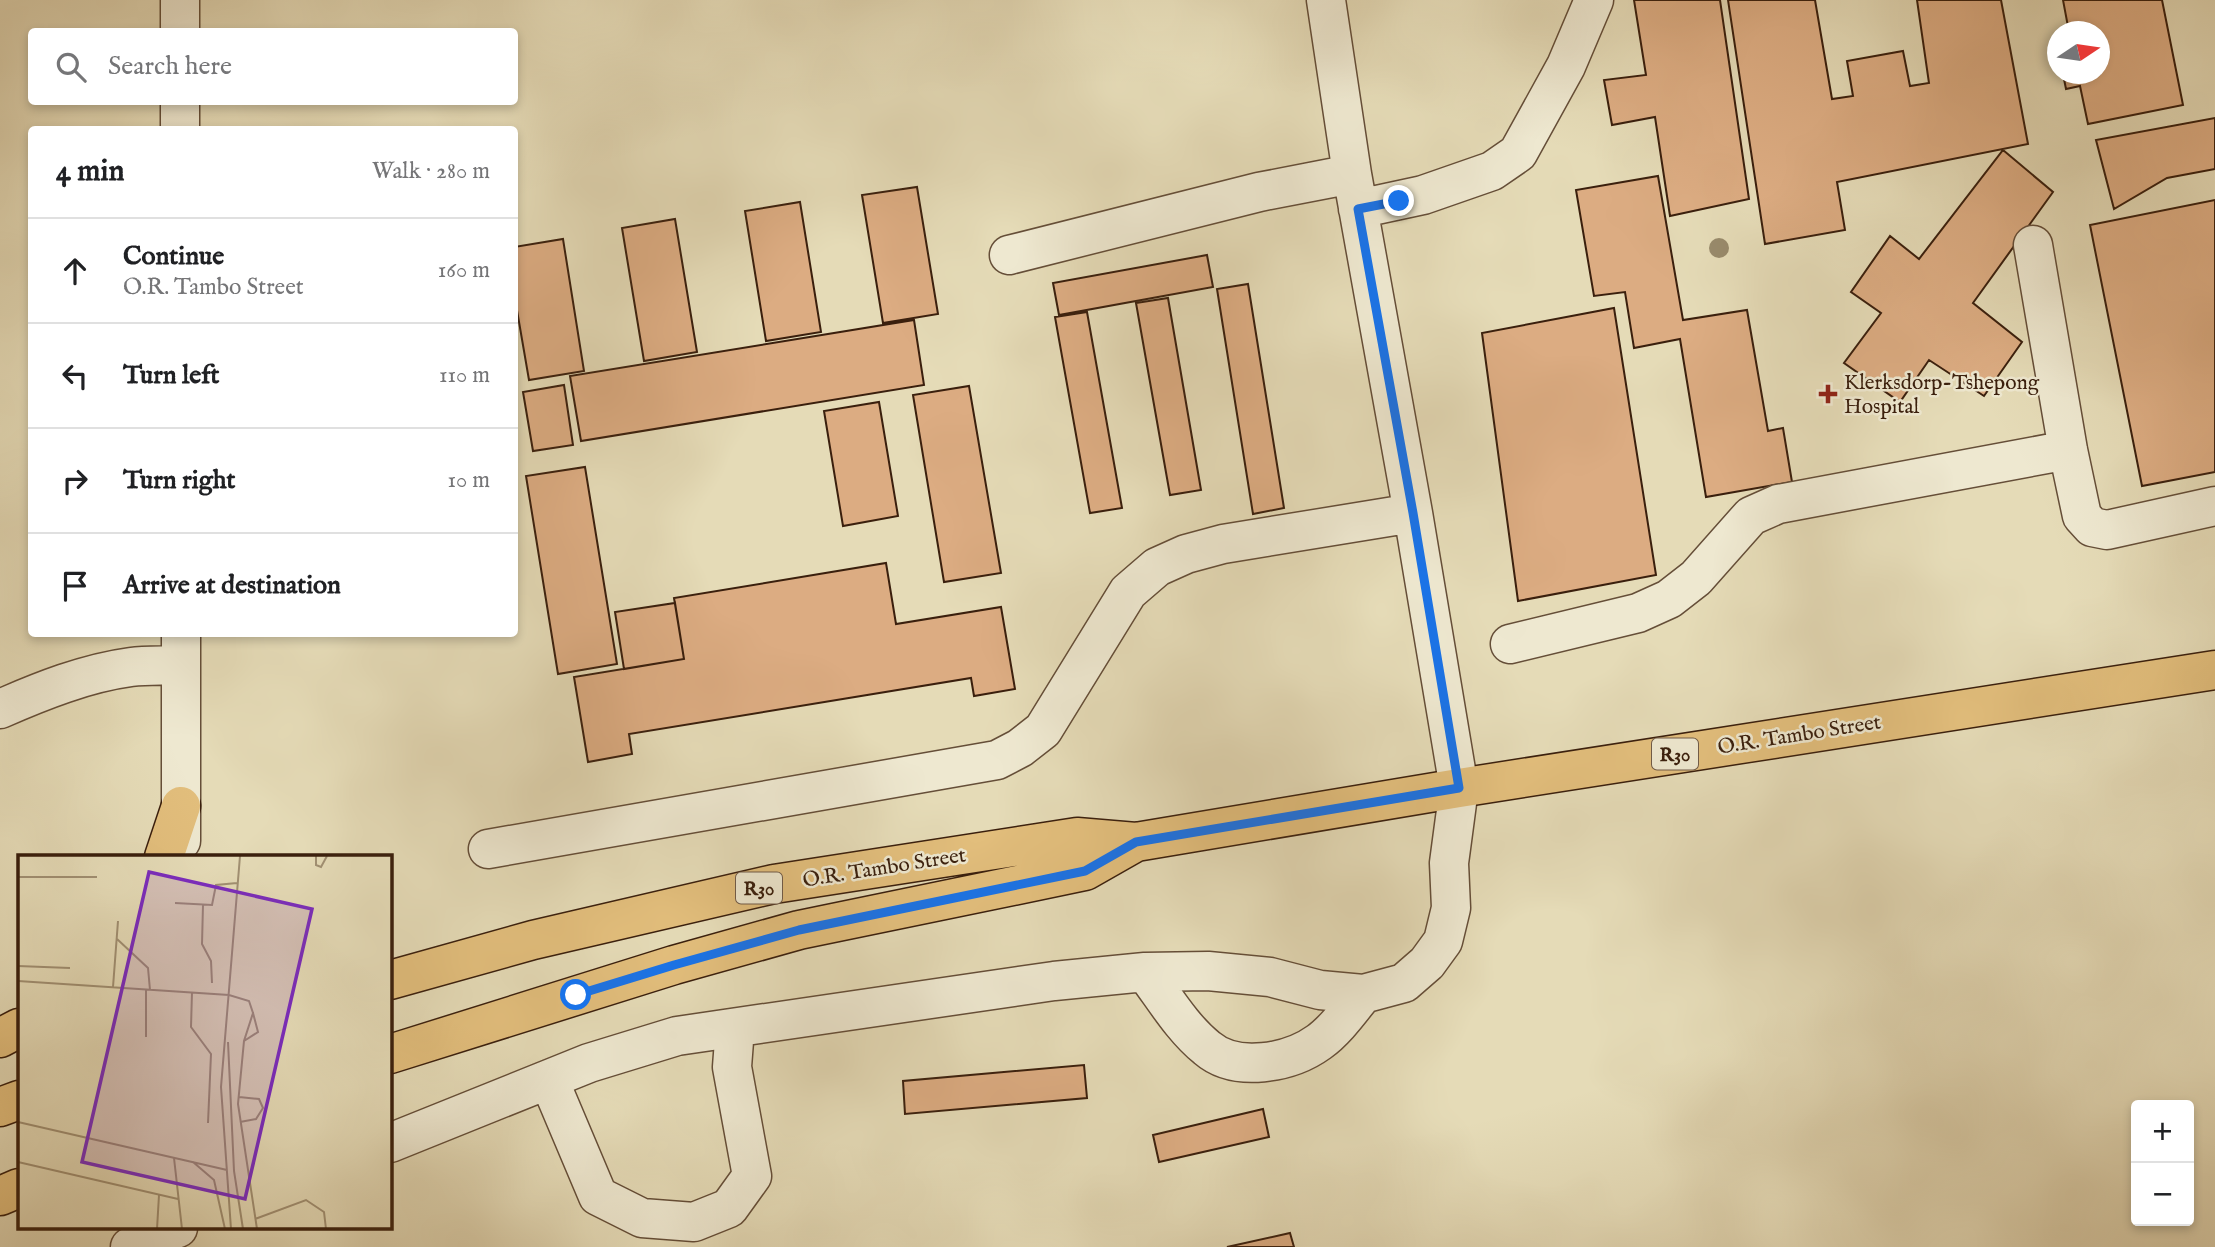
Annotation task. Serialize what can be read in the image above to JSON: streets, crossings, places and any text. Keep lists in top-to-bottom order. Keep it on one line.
{"streets":{"main road":["O.R. Tambo Street","R30"]},"places":{"health":["Klerksdorp-Tshepong Hospital"]},"north":"right","page":{"search":"Search here","heading":["4 min","Walk · 280 m"],"list":[["Continue","O.R. Tambo Street","160 m"],["Turn left","110 m"],["Turn right","10 m"],"Arrive at destination"],"map_buttons":["+","−"]}}
